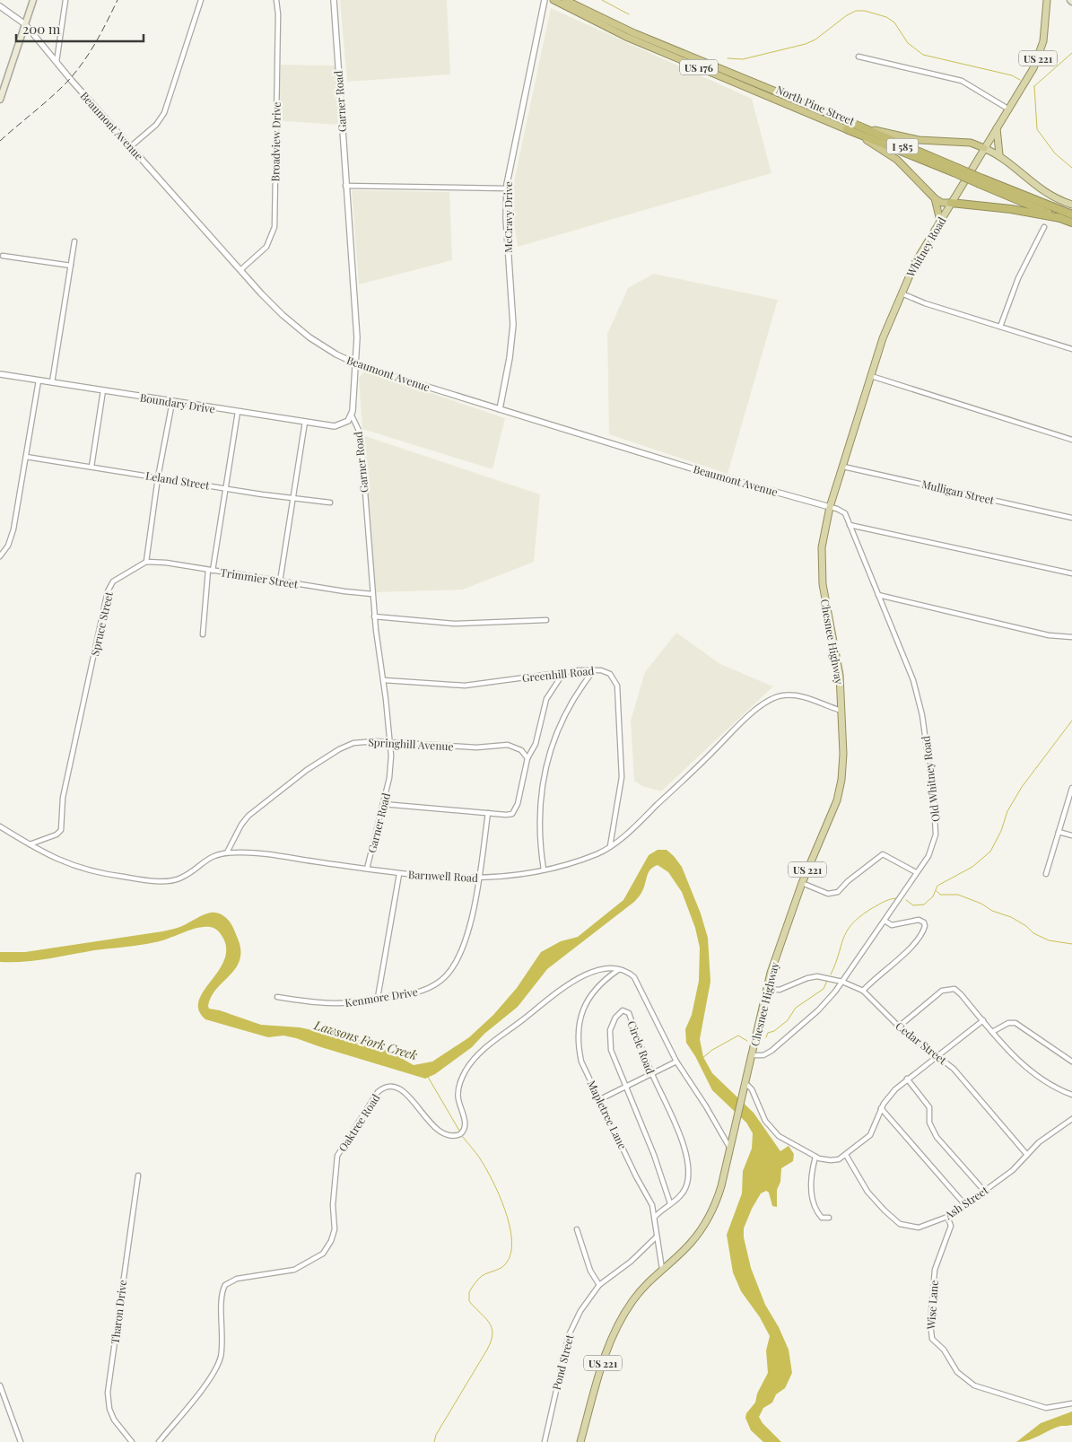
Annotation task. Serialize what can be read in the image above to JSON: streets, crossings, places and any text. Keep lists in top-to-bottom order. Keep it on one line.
{"streets":{"highway":["US 176","North Pine Street","I 585"],"main road":["US 221","Whitney Road","Chesnee Highway"],"street":["Garner Road","Beaumont Avenue","Broadview Drive","McCravy Drive","Boundary Drive","Leland Street","Mulligan Street","Trimmier Street","Spruce Street","Greenhill Road","Springhill Avenue","Old Whitney Road","Barnwell Road","Kenmore Drive","Cedar Street","Circle Road","Mapletree Lane","Oaktree Road","Ash Street","Wise Lane","Tharon Drive","Pond Street"]},"crossings":[["Garner Road","Beaumont Avenue"],["Garner Road","Boundary Drive"],["Garner Road","Trimmier Street"],["Garner Road","Greenhill Road"],["Garner Road","Springhill Avenue"],["Garner Road","Barnwell Road"],["Beaumont Avenue","Broadview Drive"],["Beaumont Avenue","McCravy Drive"],["Beaumont Avenue","Whitney Road"],["Beaumont Avenue","Chesnee Highway"],["Beaumont Avenue","Old Whitney Road"],["Whitney Road","Mulligan Street"],["Whitney Road","Chesnee Highway"],["Whitney Road","Old Whitney Road"],["Trimmier Street","Spruce Street"],["Spruce Street","Barnwell Road"],["Chesnee Highway","Old Whitney Road"],["Chesnee Highway","Barnwell Road"],["Chesnee Highway","Cedar Street"],["Chesnee Highway","Mapletree Lane"],["Greenhill Road","Barnwell Road"],["Springhill Avenue","Barnwell Road"],["Old Whitney Road","Cedar Street"],["Barnwell Road","Kenmore Drive"],["Cedar Street","Ash Street"],["Circle Road","Mapletree Lane"],["Mapletree Lane","Oaktree Road"],["Mapletree Lane","Pond Street"],["Ash Street","Wise Lane"]],"water":["Lawsons Fork Creek"],"scale_bar":"200 m"}
